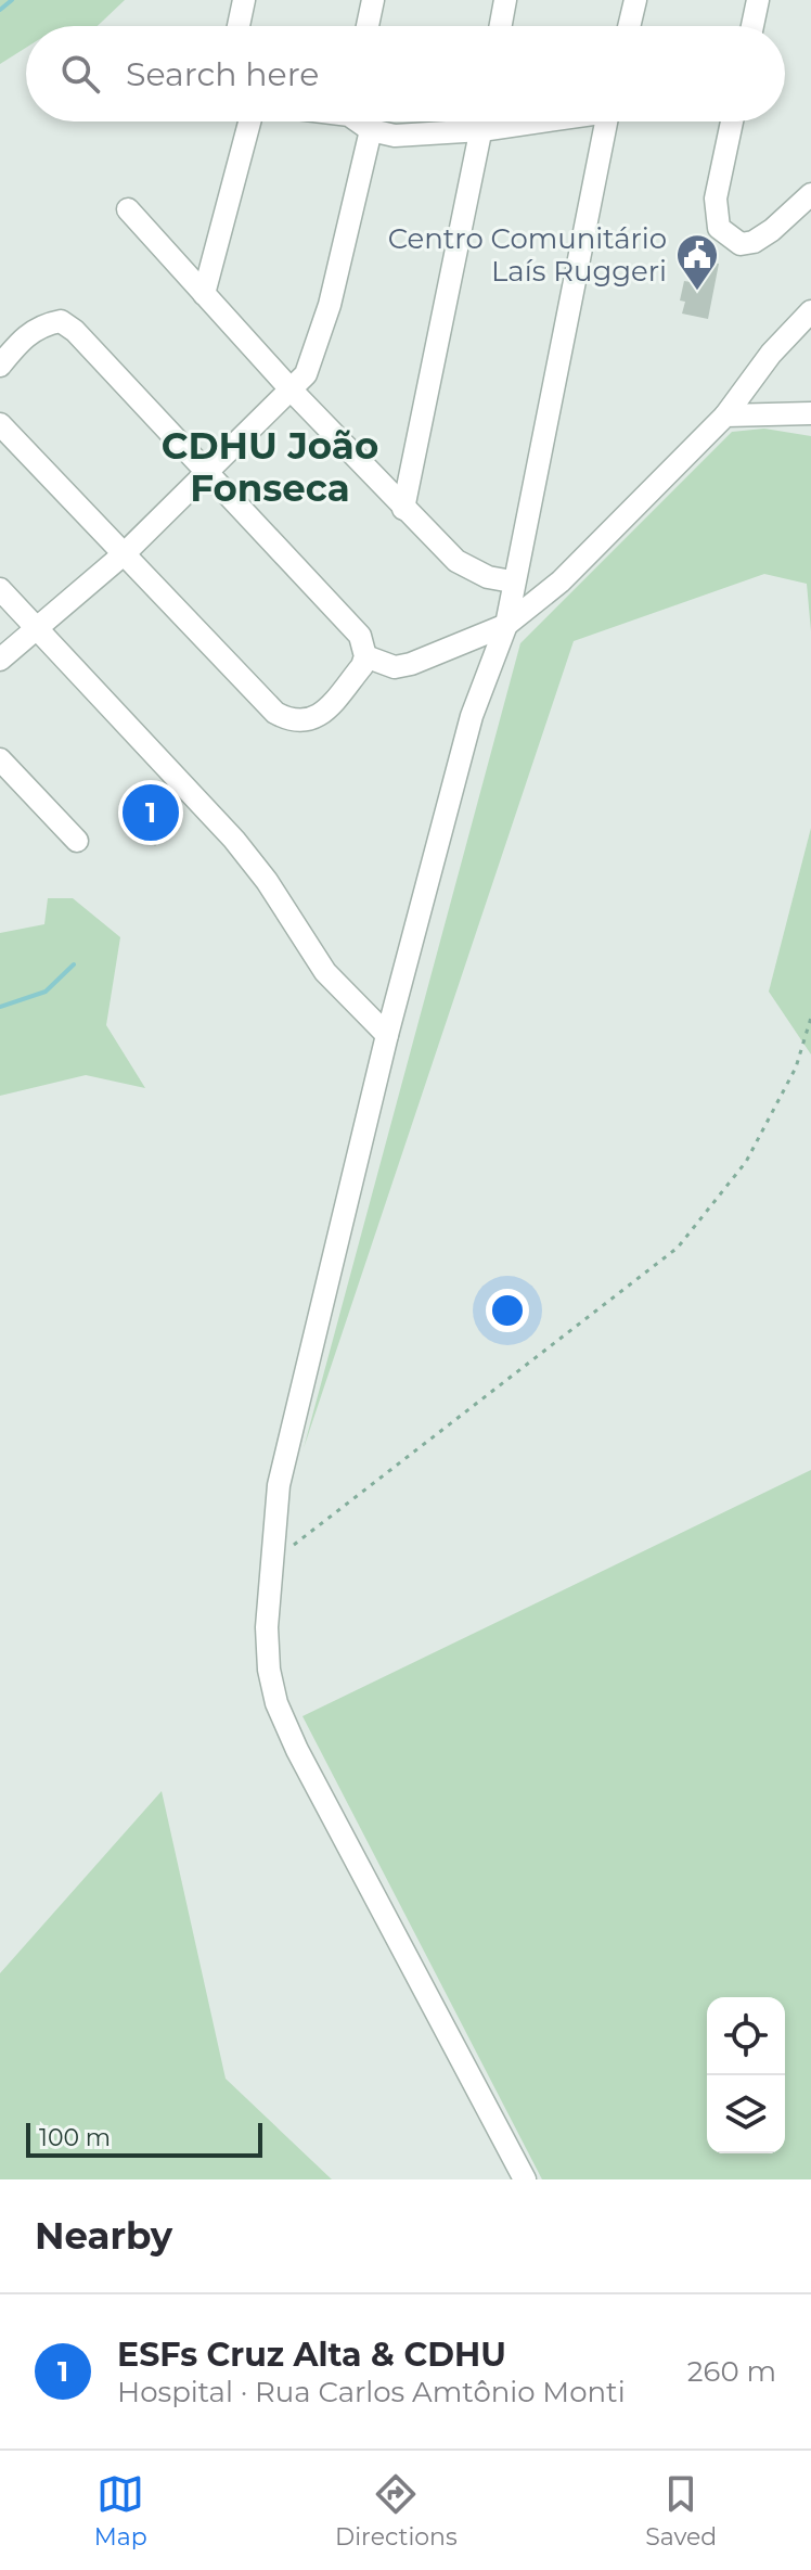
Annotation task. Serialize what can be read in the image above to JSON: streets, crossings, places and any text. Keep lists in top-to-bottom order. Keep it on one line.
{"districts":["CDHU João Fonseca"],"places":{"public building":["Centro Comunitário Laís Ruggeri"]},"scale_bar":"100 m","page":{"search":"Search here","pins":"1","scale":"100 m","heading":"Nearby","list":[{"mark":"1","name":"ESFs Cruz Alta & CDHU","note":"Hospital · Rua Carlos Amtônio Monti","value":"260 m"}],"nav":["Map","Directions","Saved"]}}
